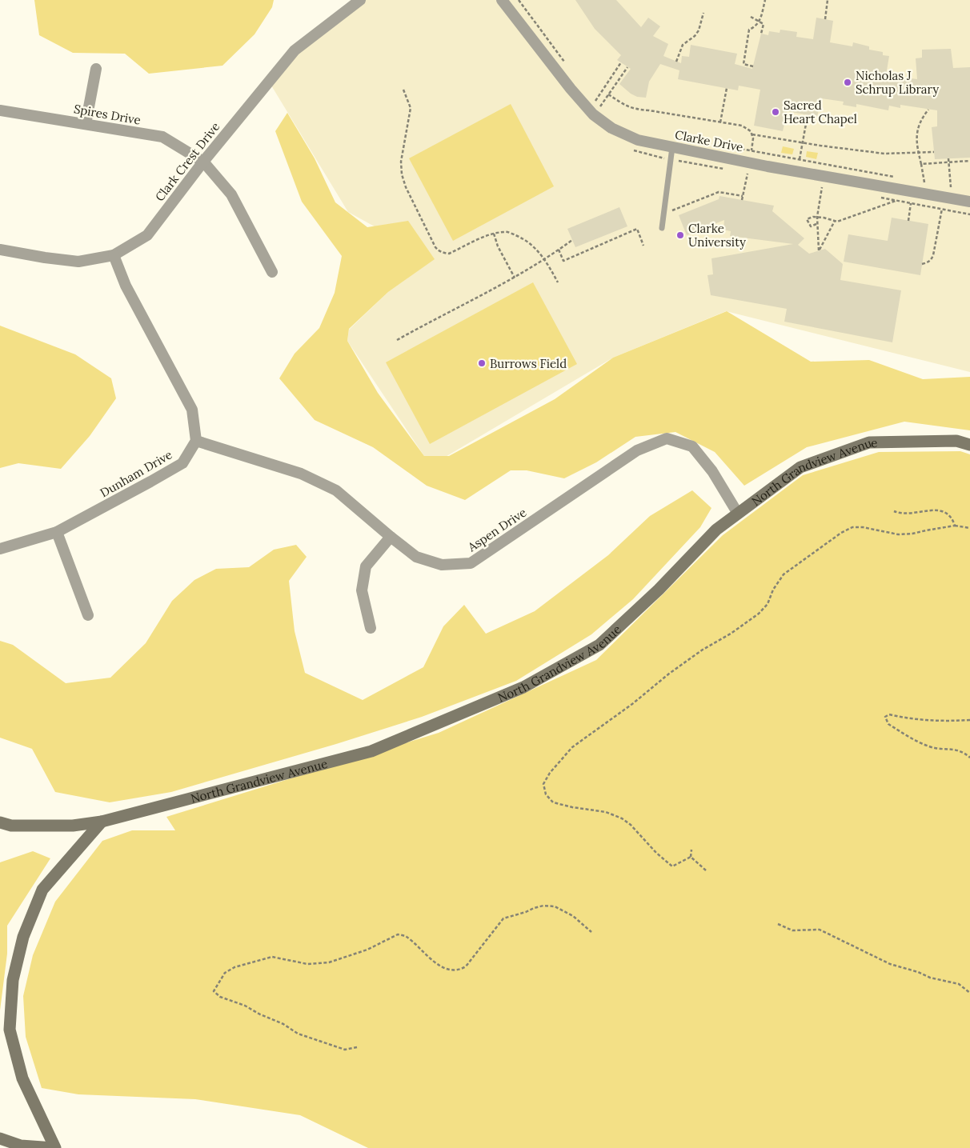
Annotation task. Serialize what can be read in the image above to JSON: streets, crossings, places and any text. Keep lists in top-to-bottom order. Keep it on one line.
{"streets":{"street":["Spires Drive","Clarke Drive","Clark Crest Drive","Dunham Drive","North Grandview Avenue","Aspen Drive"]},"crossings":[["Spires Drive","Clark Crest Drive"],["Dunham Drive","Aspen Drive"],["North Grandview Avenue","Aspen Drive"]],"places":["Nicholas J Schrup Library","Sacred Heart Chapel","Clarke University","Burrows Field"]}
